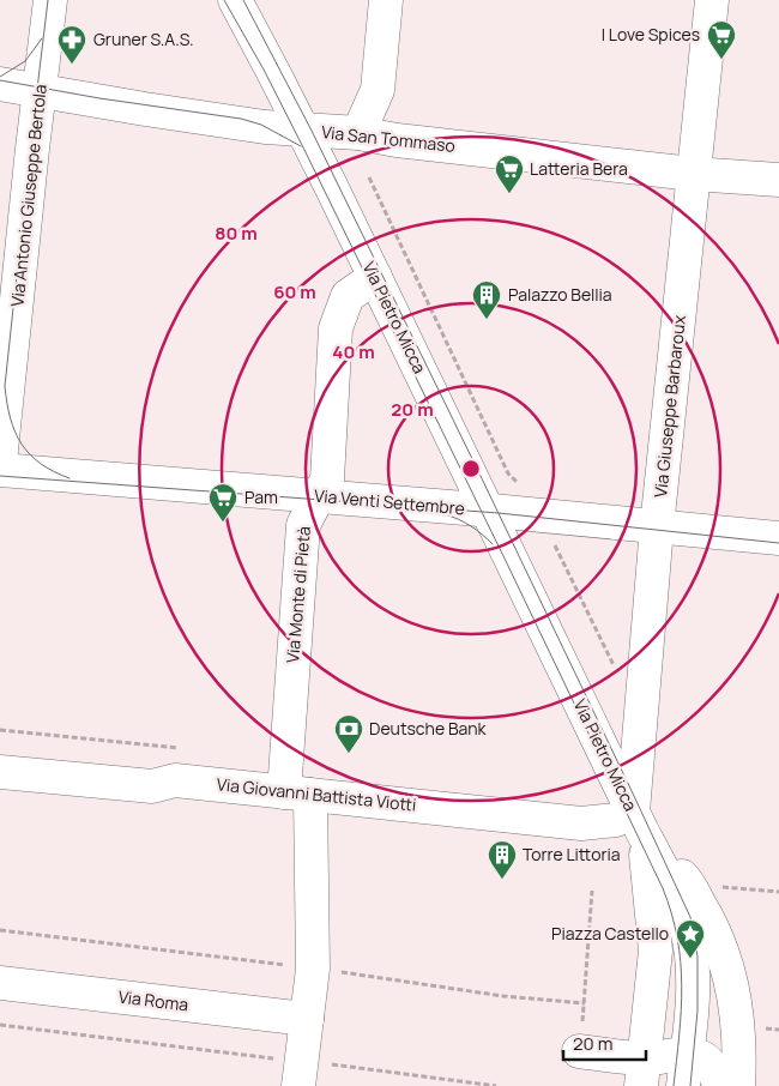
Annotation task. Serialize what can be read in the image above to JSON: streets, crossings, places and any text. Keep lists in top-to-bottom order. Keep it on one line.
{"streets":{"street":["Via San Tommaso","Via Antonio Giuseppe Bertola","Via Pietro Micca","Via Giuseppe Barbaroux","Via Venti Settembre","Via Monte di Pietà","Via Giovanni Battista Viotti","Via Roma"]},"crossings":[["Via San Tommaso","Via Antonio Giuseppe Bertola"],["Via San Tommaso","Via Pietro Micca"],["Via San Tommaso","Via Giuseppe Barbaroux"],["Via Pietro Micca","Via Giuseppe Barbaroux"],["Via Pietro Micca","Via Venti Settembre"],["Via Pietro Micca","Via Monte di Pietà"],["Via Pietro Micca","Via Giovanni Battista Viotti"],["Via Giuseppe Barbaroux","Via Venti Settembre"],["Via Giuseppe Barbaroux","Via Giovanni Battista Viotti"],["Via Venti Settembre","Via Monte di Pietà"],["Via Monte di Pietà","Via Giovanni Battista Viotti"],["Via Monte di Pietà","Via Roma"]],"places":{"supermarket":["I Love Spices","Latteria Bera","Pam"],"pharmacy":["Gruner S.A.S."],"building":["Palazzo Bellia","Torre Littoria"],"bank":["Deutsche Bank"],"place":["Piazza Castello"]},"scale_bar":"20 m","rings":["80 m","60 m","40 m","20 m"]}
